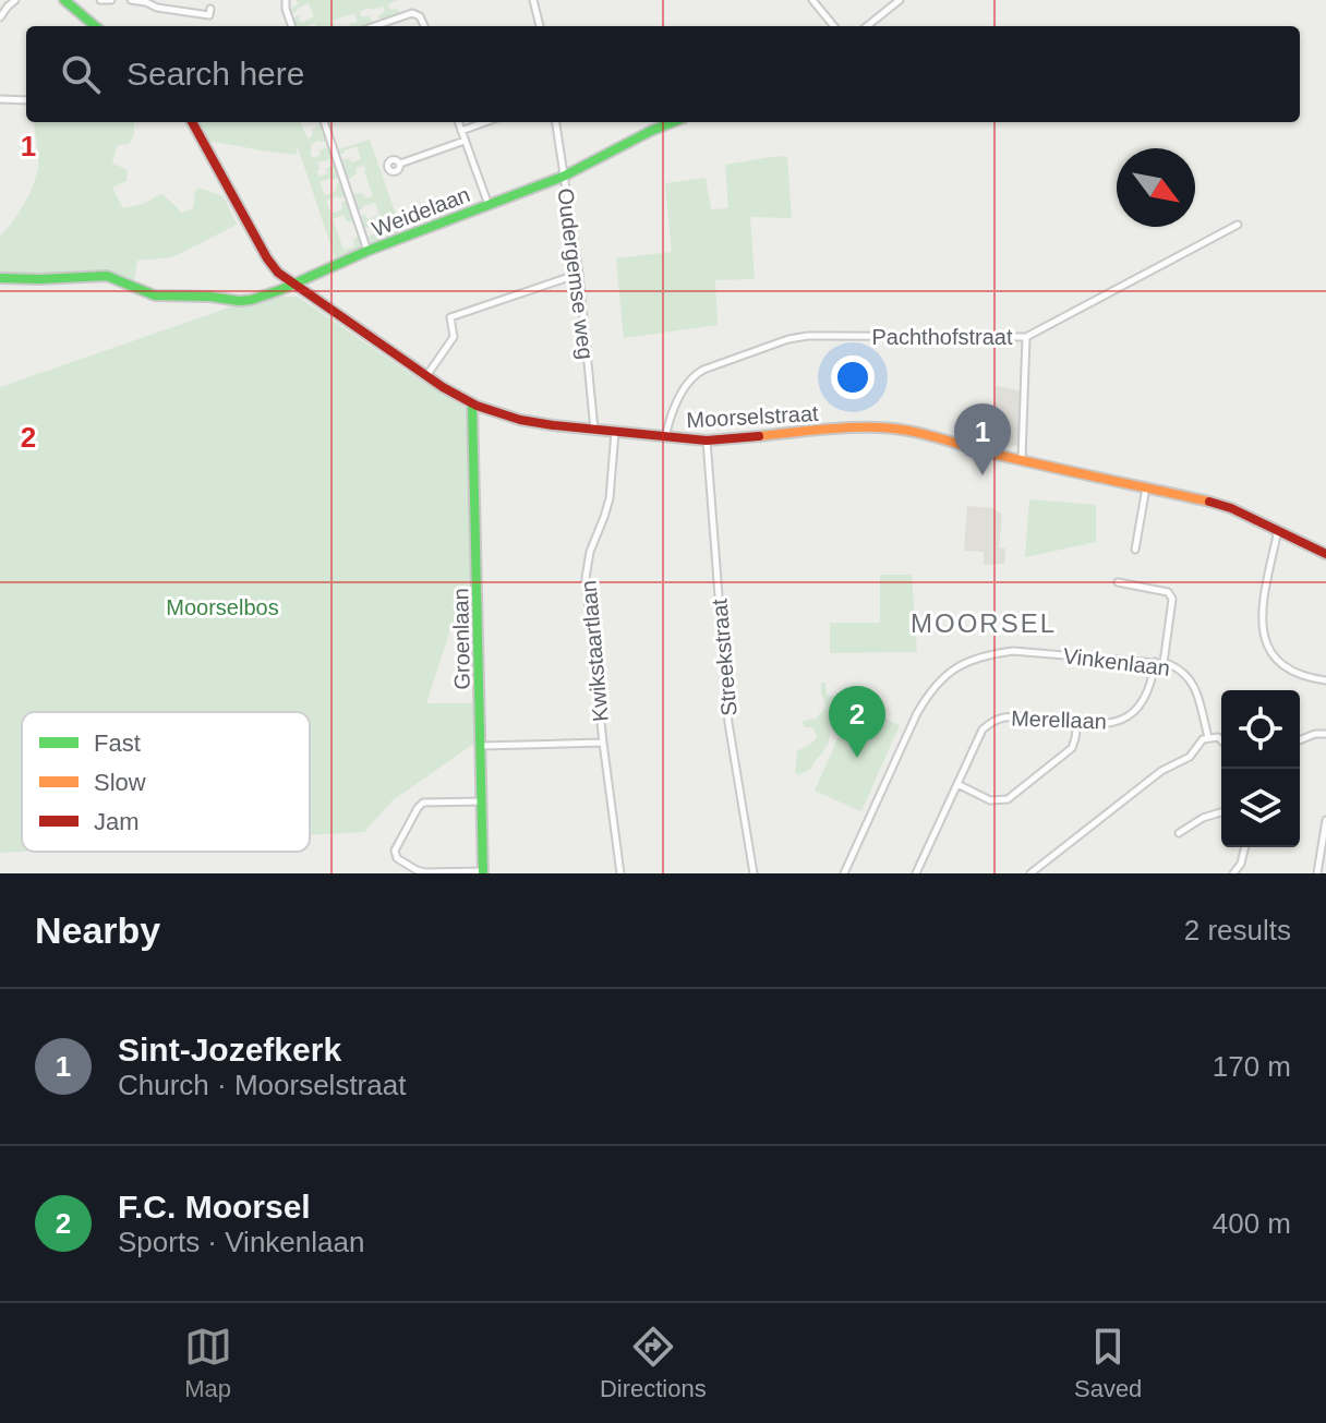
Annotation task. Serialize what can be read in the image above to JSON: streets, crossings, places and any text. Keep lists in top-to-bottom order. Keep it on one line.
{"streets":{"street":["Weidelaan","Oudergemse weg","Pachthofstraat","Moorselstraat","Groenlaan","Kwikstaartlaan","Streekstraat","Vinkenlaan","Merellaan"]},"crossings":[["Weidelaan","Oudergemse weg"],["Weidelaan","Moorselstraat"],["Oudergemse weg","Moorselstraat"],["Pachthofstraat","Moorselstraat"],["Moorselstraat","Groenlaan"],["Moorselstraat","Kwikstaartlaan"],["Moorselstraat","Streekstraat"],["Vinkenlaan","Merellaan"]],"districts":["MOORSEL"],"parks":["Moorselbos"],"legend":["Fast","Slow","Jam"],"north":"bottom right","page":{"search":"Search here","pins":["1","2"],"heading":["Nearby","2 results"],"list":[{"mark":"1","name":"Sint-Jozefkerk","note":"Church · Moorselstraat","value":"170 m"},{"mark":"2","name":"F.C. Moorsel","note":"Sports · Vinkenlaan","value":"400 m"}],"nav":["Map","Directions","Saved"]},"grid":{"rows":["1","2"]}}
